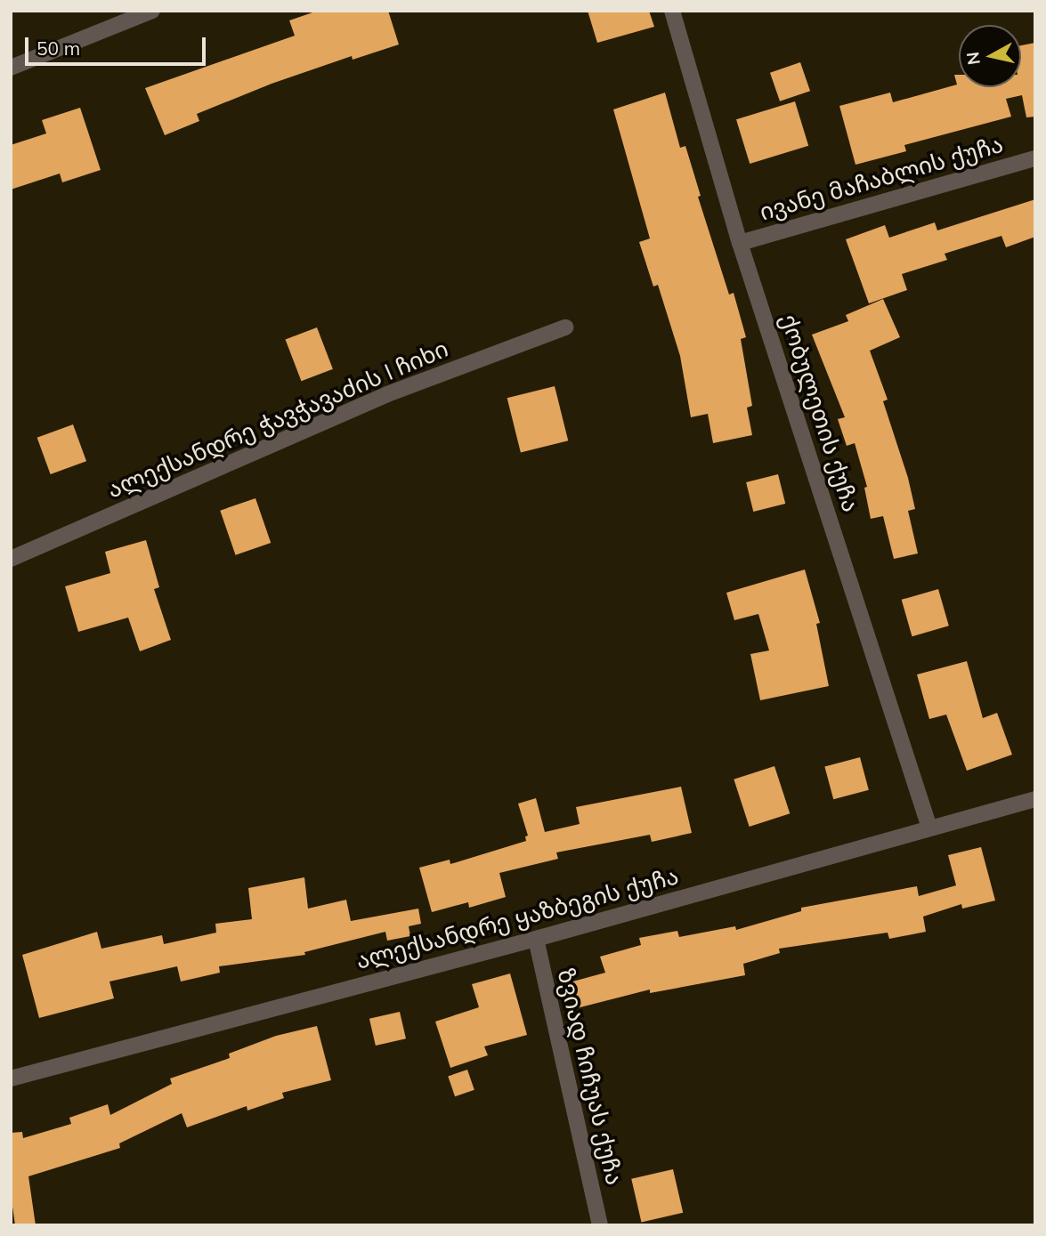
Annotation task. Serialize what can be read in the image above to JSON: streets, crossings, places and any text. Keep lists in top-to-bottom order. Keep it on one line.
{"streets":{"street":["ივანე მაჩაბლის ქუჩა","ქობულეთის ქუჩა","ალექსანდრე ჭავჭავაძის I ჩიხი","ალექსანდრე ყაზბეგის ქუჩა","ზვიად ჩიჩუას ქუჩა"]},"crossings":[["ივანე მაჩაბლის ქუჩა","ქობულეთის ქუჩა"],["ქობულეთის ქუჩა","ალექსანდრე ყაზბეგის ქუჩა"],["ალექსანდრე ყაზბეგის ქუჩა","ზვიად ჩიჩუას ქუჩა"]],"scale_bar":"50 m","north":"left"}
